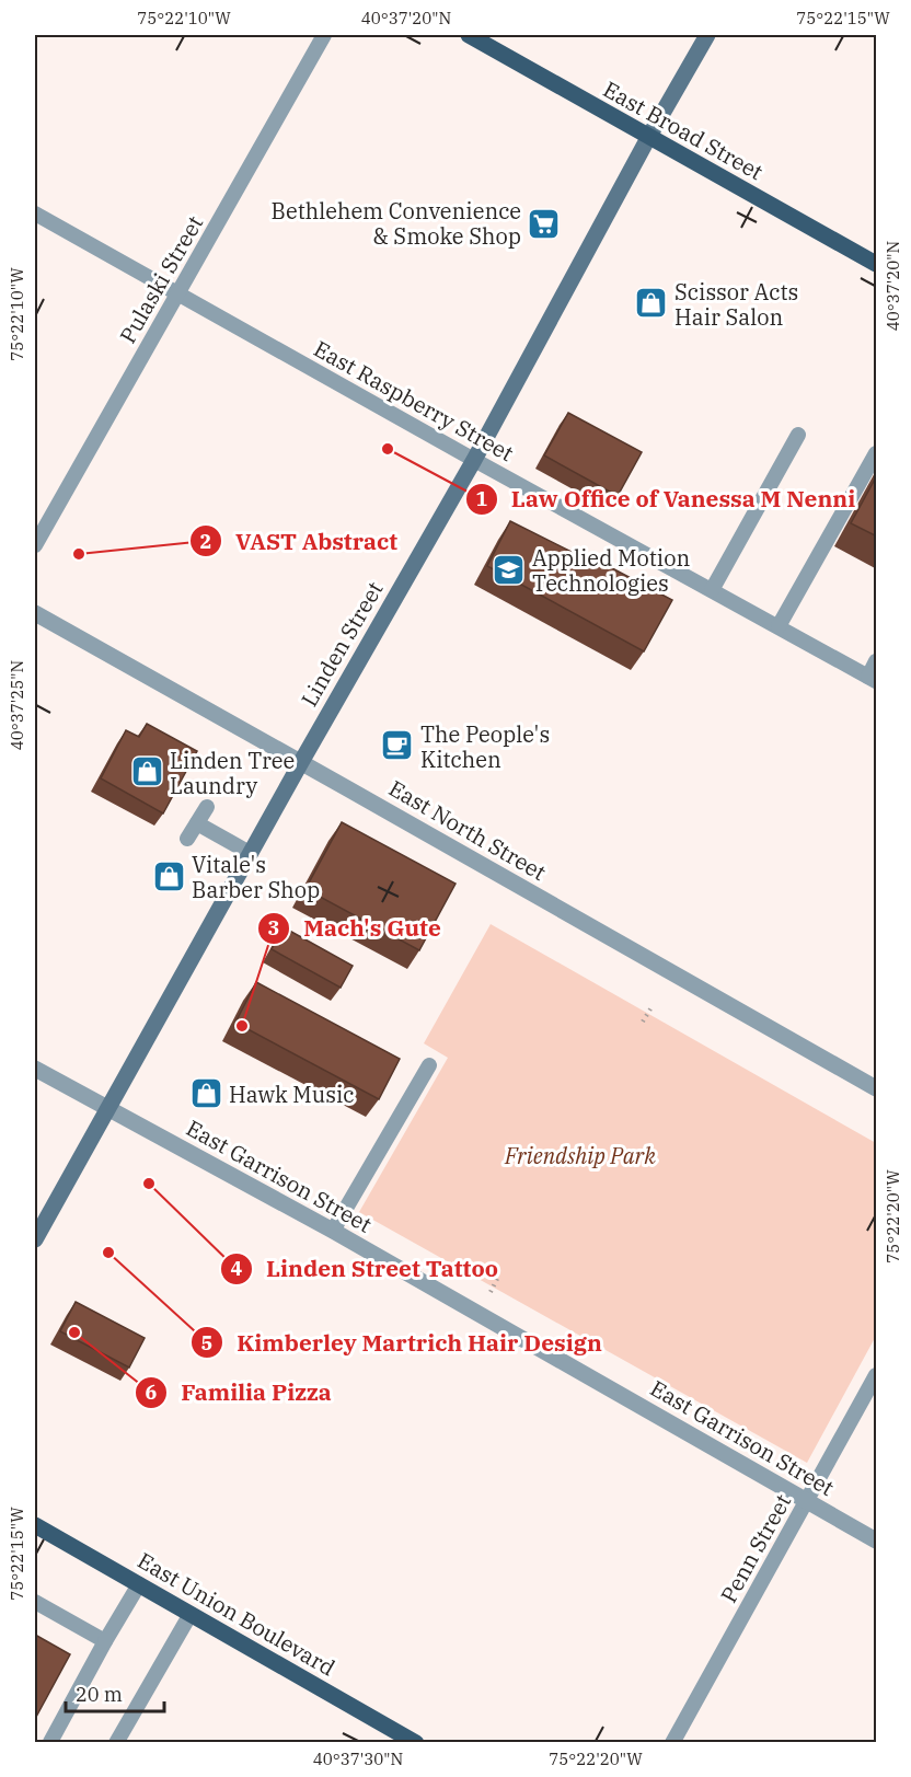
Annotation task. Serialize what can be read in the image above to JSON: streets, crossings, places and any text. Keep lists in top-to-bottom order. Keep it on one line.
{"streets":{"main road":["East Broad Street","Linden Street","East Union Boulevard"],"street":["East North Street","East Garrison Street"],"lane":["Pulaski Street","East Raspberry Street","Penn Street"]},"crossings":[["East Broad Street","Linden Street"],["Pulaski Street","East Raspberry Street"],["East Raspberry Street","Linden Street"],["Linden Street","East North Street"],["Linden Street","East Garrison Street"],["East Garrison Street","Penn Street"]],"parks":["Friendship Park"],"places":{"supermarket":["Bethlehem Convenience & Smoke Shop"],"shop":["Scissor Acts Hair Salon","Linden Tree Laundry","Vitale's Barber Shop","Hawk Music"],"other":["Law Office of Vanessa M Nenni","VAST Abstract","Mach's Gute","Linden Street Tattoo","Kimberley Martrich Hair Design","Familia Pizza"],"school or university":["Applied Motion Technologies"],"cafe":["The People's Kitchen"]},"scale_bar":"20 m","coordinates":["75°22'10\"W","40°37'20\"N","75°22'15\"W","40°37'25\"N","75°22'20\"W","40°37'30\"N"]}
